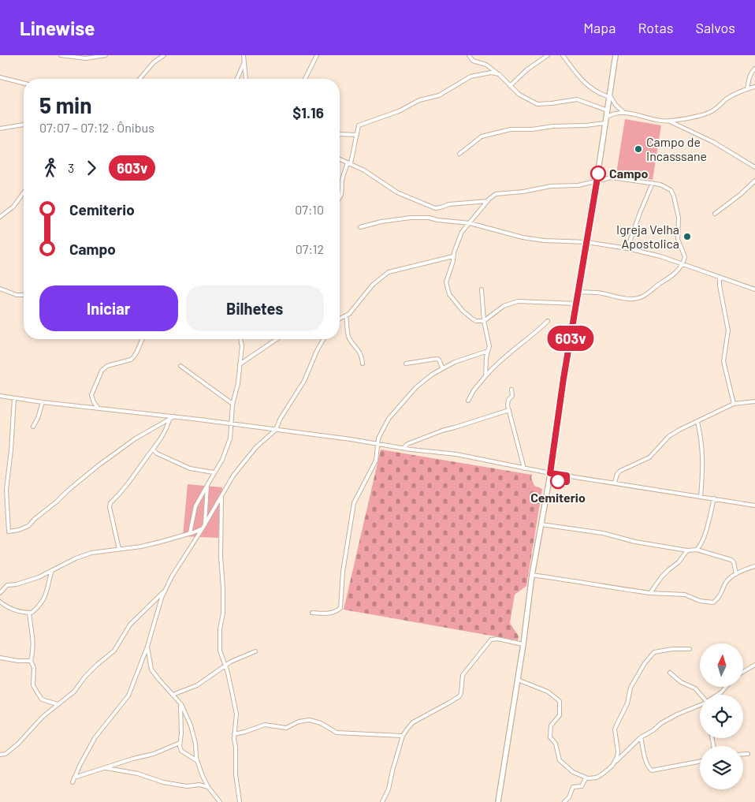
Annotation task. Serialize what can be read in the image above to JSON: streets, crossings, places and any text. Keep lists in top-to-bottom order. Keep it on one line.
{"places":["Campo de Incasssane","Campo","Igreja Velha Apostolica","Cemiterio"],"lines":["bus line 603v"],"north":"top","page":{"header":"Linewise","nav":["Mapa","Rotas","Salvos"],"on_map":"603v","heading":["5 min","07:07 – 07:12 · Ônibus","$1.16"],"legs":["3","603v"],"list":[{"name":"Cemiterio","value":"07:10"},{"name":"Campo","value":"07:12"}],"buttons":["Iniciar","Bilhetes"]}}
